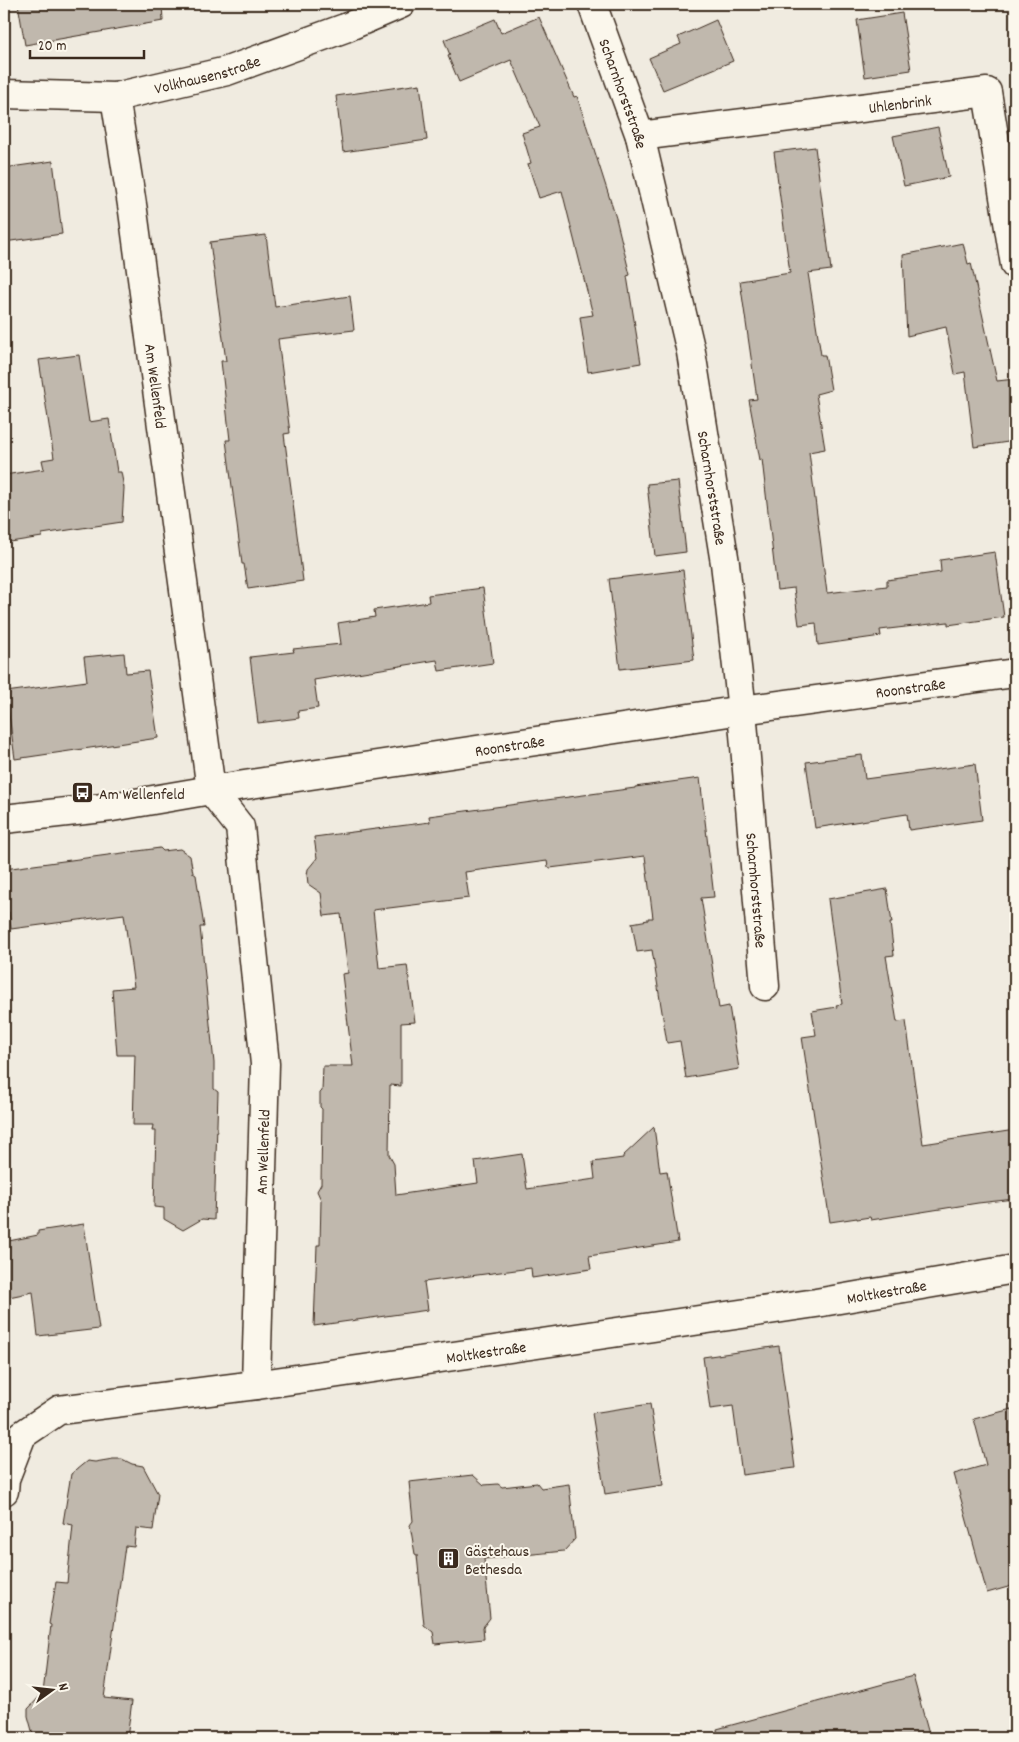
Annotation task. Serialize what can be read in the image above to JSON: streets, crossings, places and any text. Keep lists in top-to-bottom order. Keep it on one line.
{"streets":{"street":["Volkhausenstraße","Scharnhorststraße","Uhlenbrink","Am Wellenfeld","Roonstraße","Moltkestraße"]},"crossings":[["Volkhausenstraße","Am Wellenfeld"],["Scharnhorststraße","Uhlenbrink"],["Scharnhorststraße","Roonstraße"],["Am Wellenfeld","Roonstraße"],["Am Wellenfeld","Moltkestraße"]],"places":{"bus stop":["Am Wellenfeld"],"building":["Gästehaus Bethesda"]},"scale_bar":"20 m","north":"right"}
